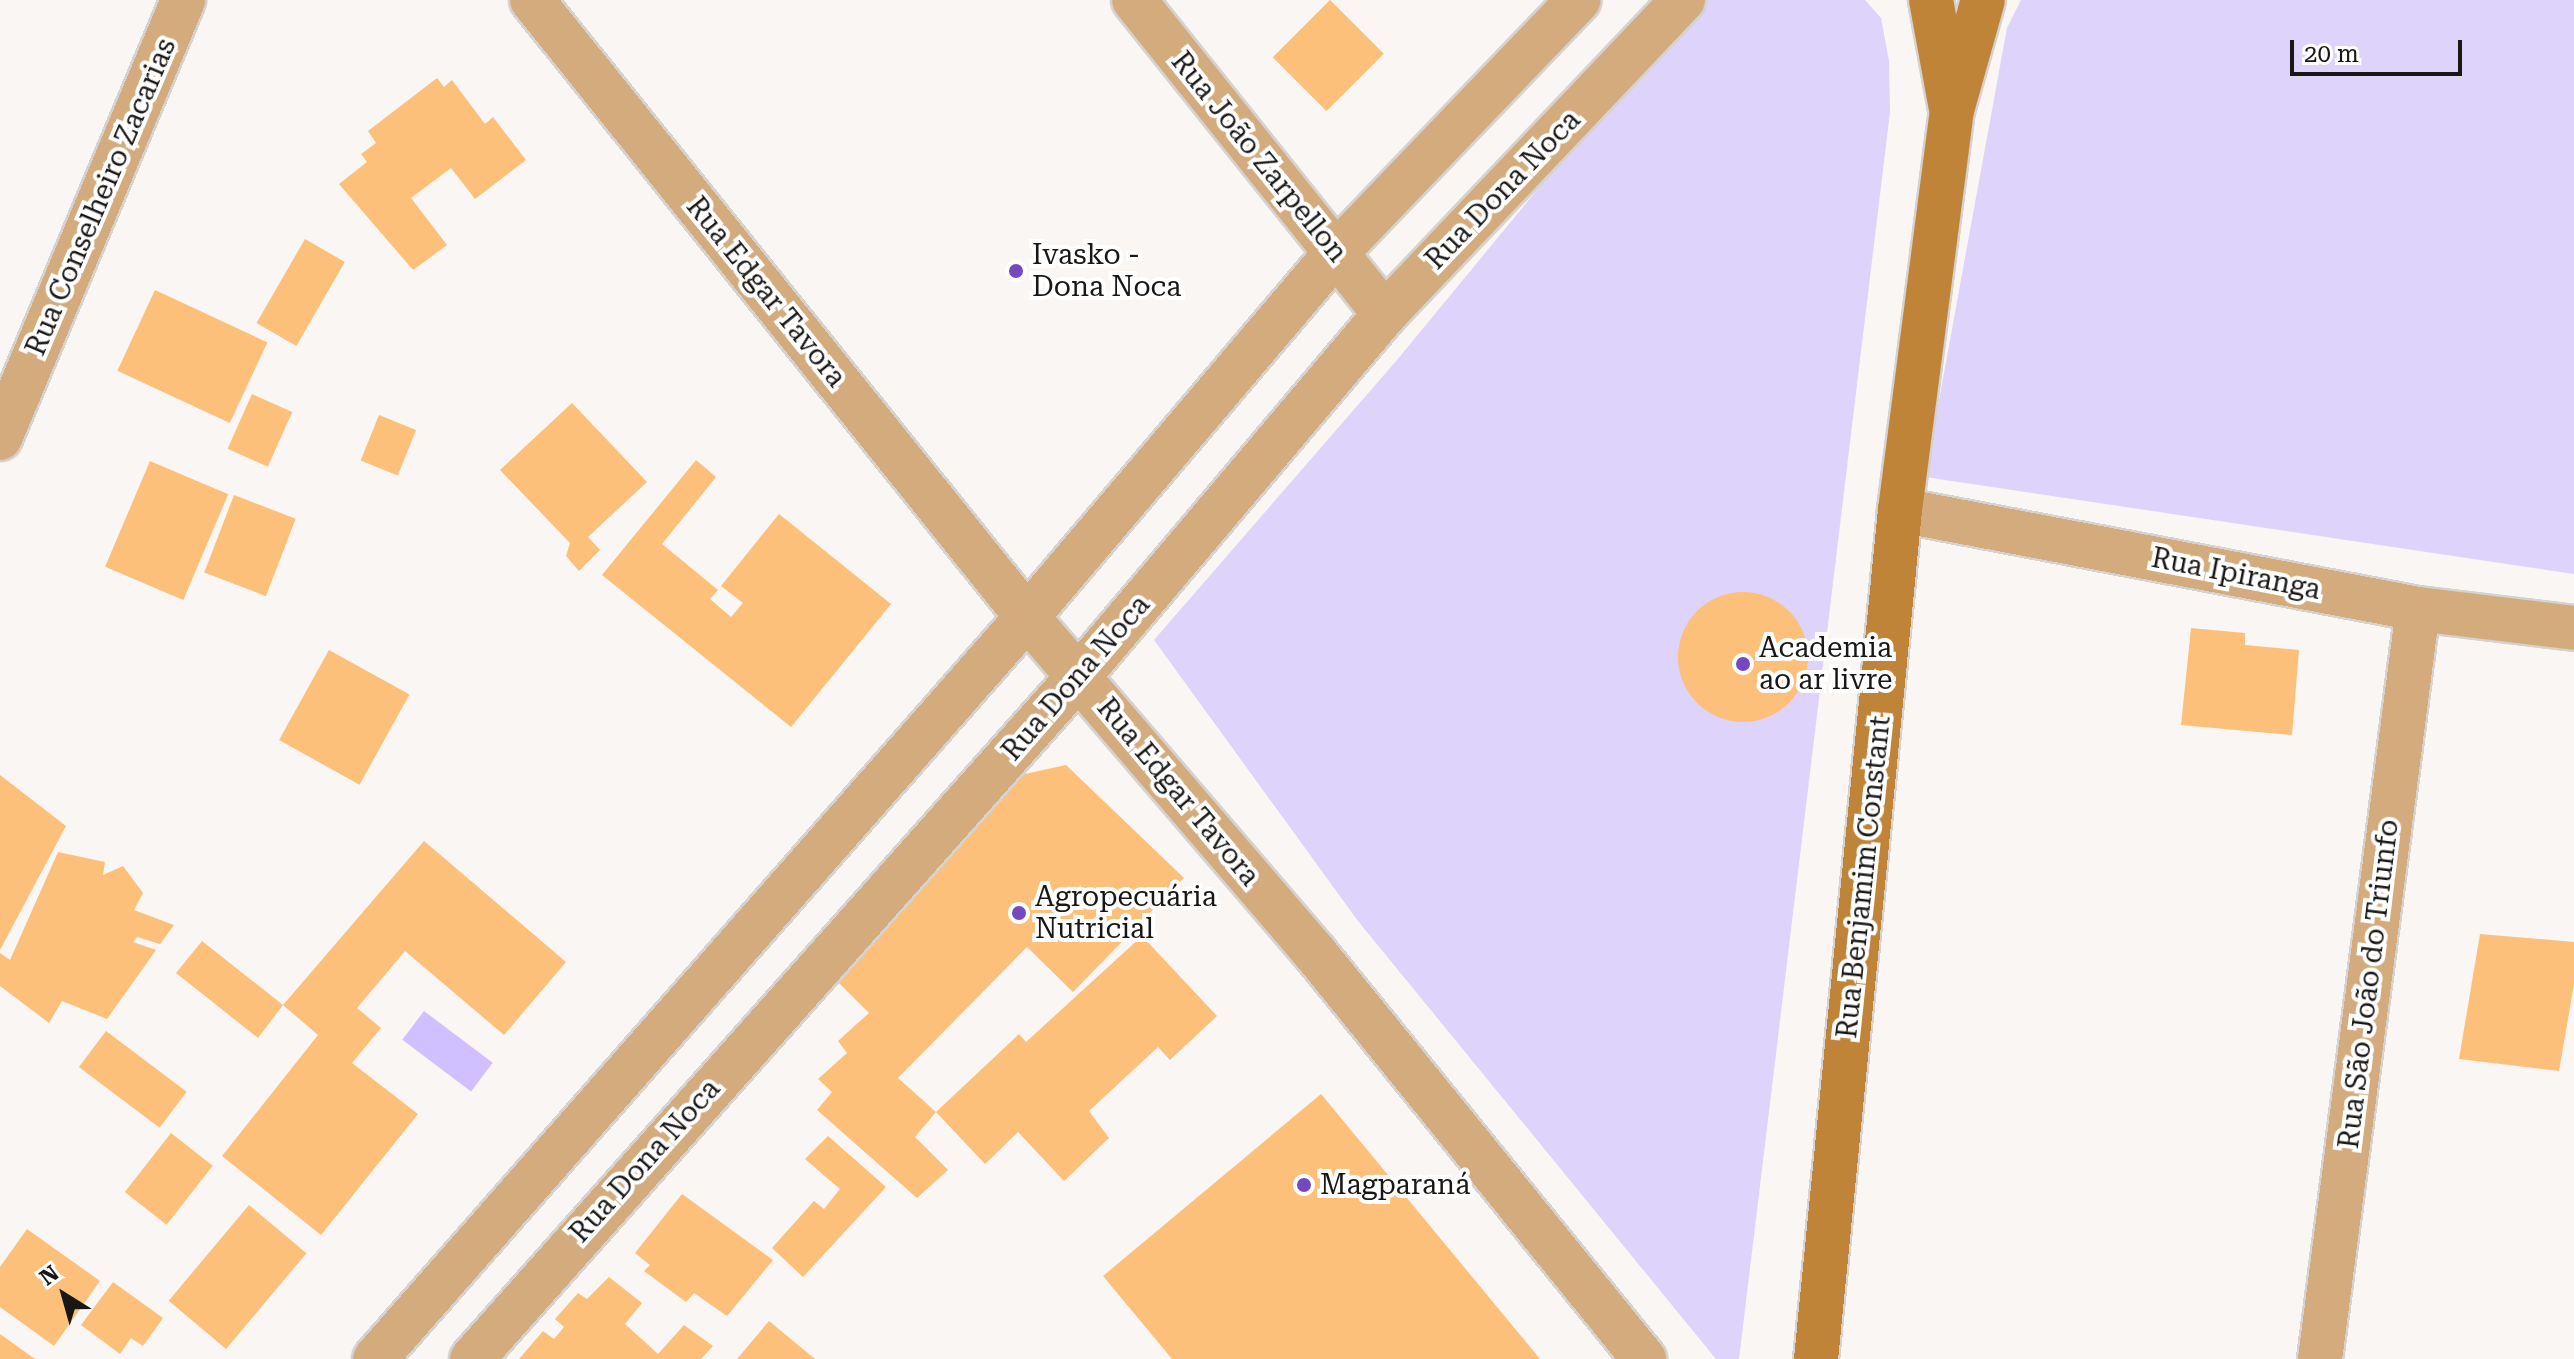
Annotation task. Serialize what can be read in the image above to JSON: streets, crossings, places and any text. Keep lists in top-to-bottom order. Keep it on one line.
{"streets":{"main road":["Rua Benjamim Constant"],"street":["Rua João Zarpellon","Rua Dona Noca","Rua Conselheiro Zacarias","Rua Edgar Tavora","Rua Ipiranga","Rua São João do Triunfo"]},"crossings":[["Rua João Zarpellon","Rua Dona Noca"],["Rua Dona Noca","Rua Edgar Tavora"],["Rua Ipiranga","Rua Benjamim Constant"],["Rua Ipiranga","Rua São João do Triunfo"]],"places":["Ivasko - Dona Noca","Academia ao ar livre","Agropecuária Nutricial","Magparaná"],"scale_bar":"20 m","north":"top left"}
